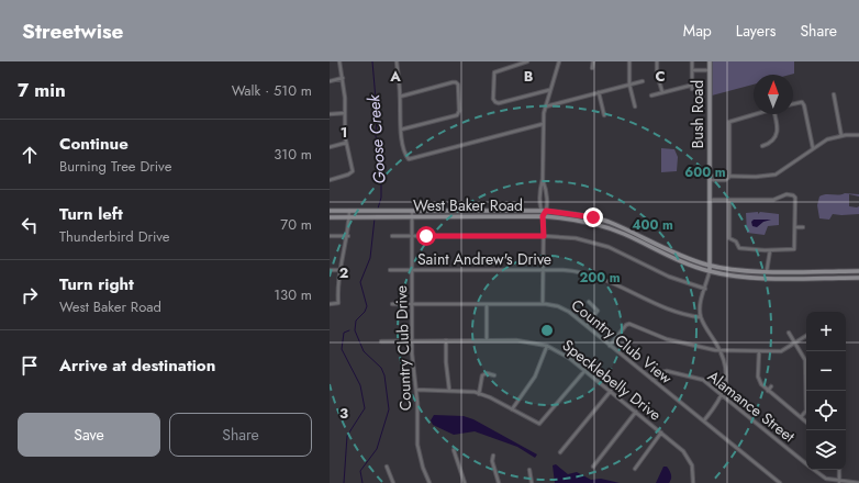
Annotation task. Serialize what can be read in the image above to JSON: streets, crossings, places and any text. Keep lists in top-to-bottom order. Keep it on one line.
{"streets":{"main road":["Bush Road","West Baker Road"],"street":["Saint Andrew's Drive","Country Club View","Country Club Drive","Specklebelly Drive","Alamance Street"]},"crossings":[["Bush Road","West Baker Road"],["West Baker Road","Country Club Drive"],["Saint Andrew's Drive","Country Club Drive"],["Country Club View","Country Club Drive"],["Country Club View","Alamance Street"],["Country Club Drive","Specklebelly Drive"]],"water":["Goose Creek"],"north":"top","page":{"header":"Streetwise","nav":["Map","Layers","Share"],"heading":["7 min","Walk · 510 m"],"list":[["Continue","Burning Tree Drive","310 m"],["Turn left","Thunderbird Drive","70 m"],["Turn right","West Baker Road","130 m"],"Arrive at destination"],"map_buttons":["+","−"],"buttons":["Save","Share"]},"grid":{"columns":["A","B","C"],"rows":["1","2","3"]},"rings":["600 m","400 m","200 m"]}
